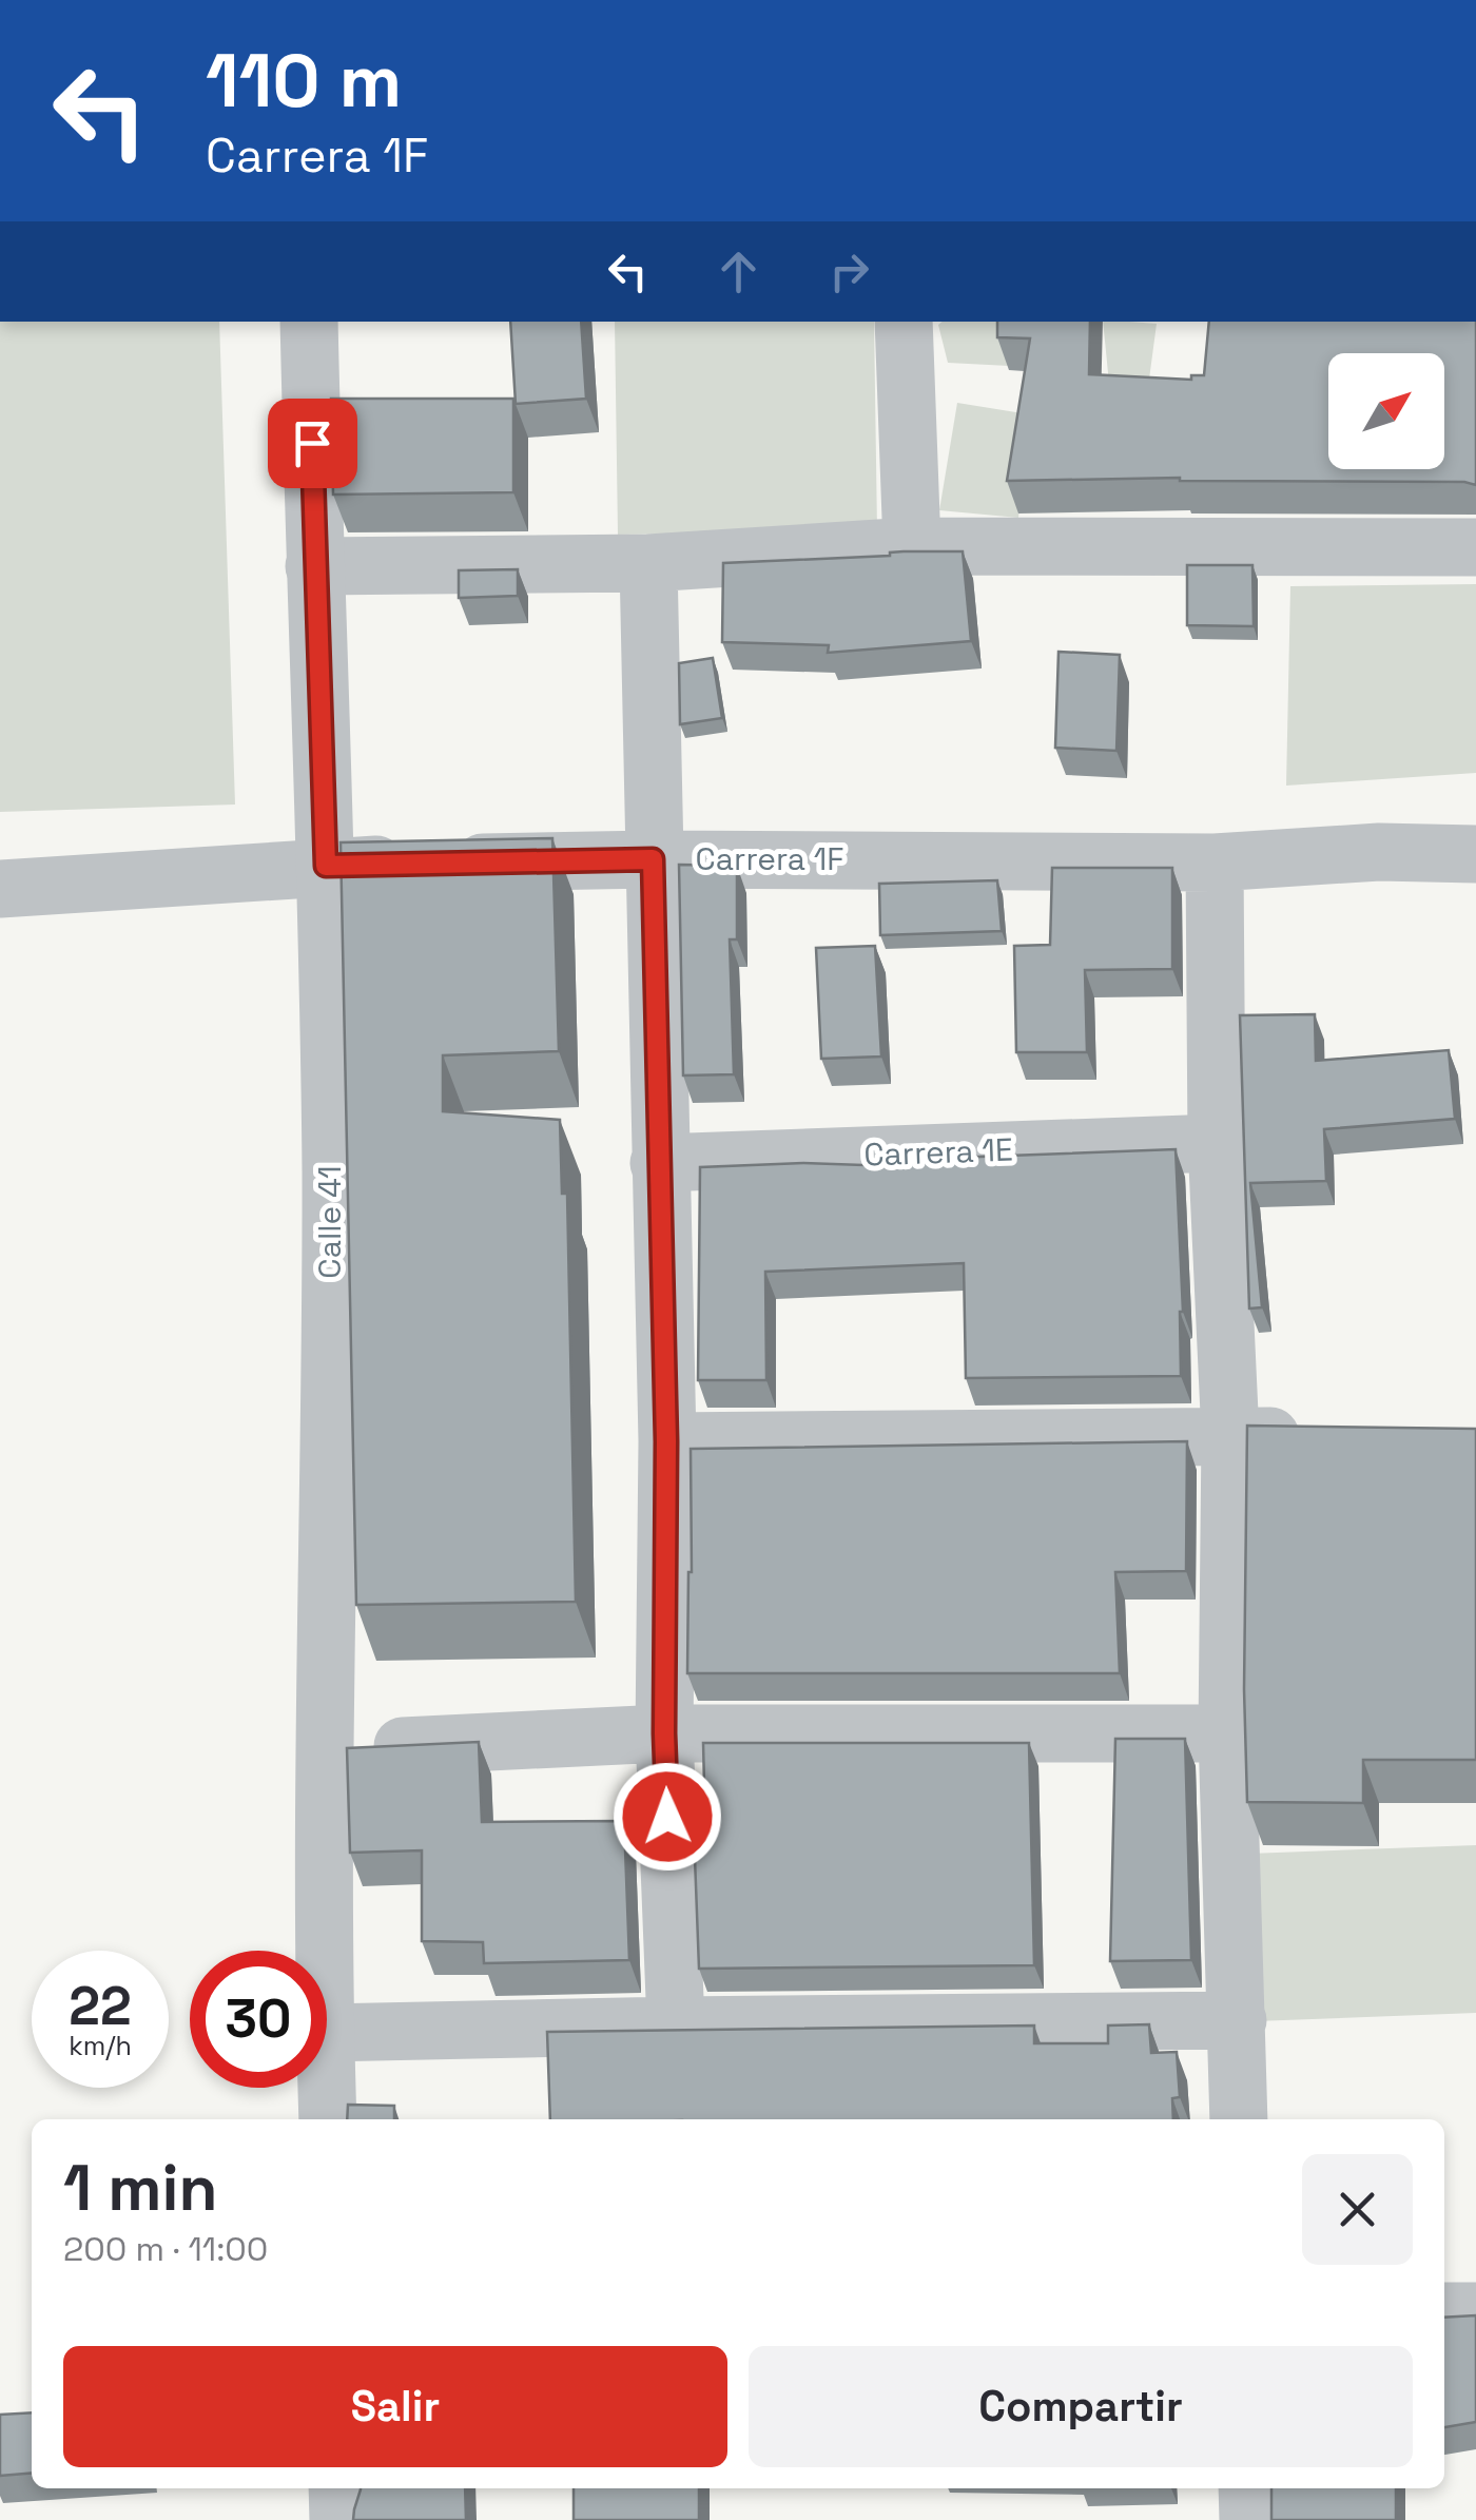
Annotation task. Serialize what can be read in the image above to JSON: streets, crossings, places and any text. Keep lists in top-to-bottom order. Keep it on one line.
{"streets":{"street":["Carrera 1F","Carrera 1E","Calle 41"]},"crossings":[["Carrera 1F","Calle 41"]],"north":"top right","page":{"turn":["110 m","Carrera 1F"],"speed":"22 km/h","limit":"30","heading":["1 min","200 m · 11:00"],"buttons":["Salir","Compartir"]}}
